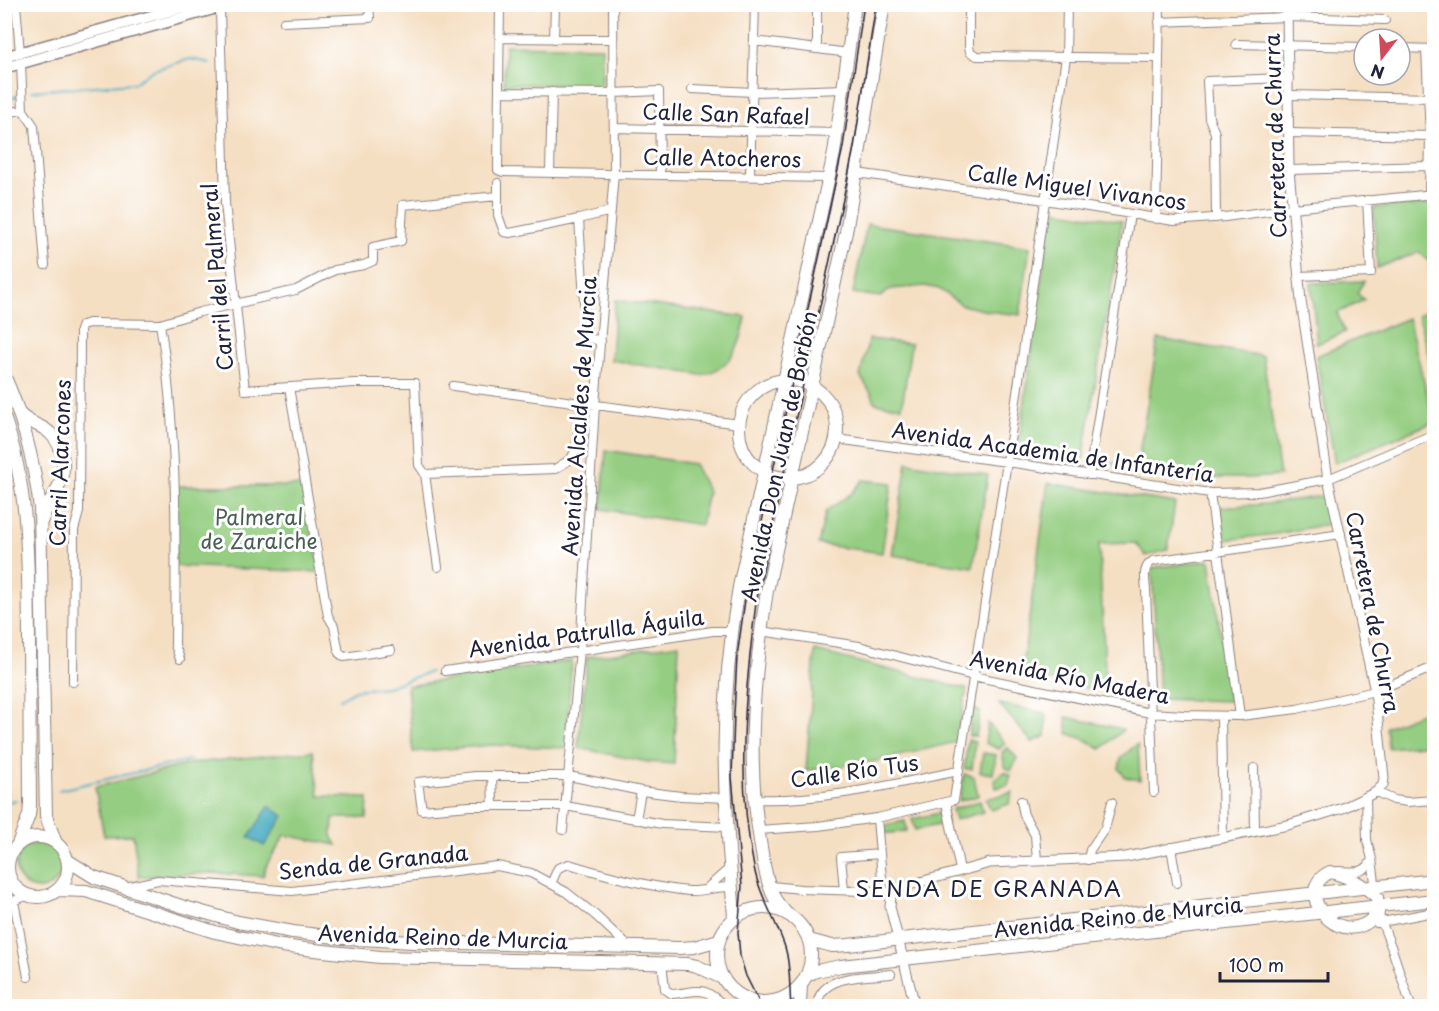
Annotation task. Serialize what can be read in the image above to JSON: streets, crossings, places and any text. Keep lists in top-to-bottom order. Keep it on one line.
{"streets":{"main road":["Avenida Don Juan de Borbón","Avenida Reino de Murcia"],"street":["Calle San Rafael","Carretera de Churra","Calle Atocheros","Calle Miguel Vivancos","Carril del Palmeral","Avenida Alcaldes de Murcia","Avenida Academia de Infantería","Carril Alarcones","Avenida Patrulla Águila","Avenida Río Madera","Calle Río Tus","Senda de Granada"]},"crossings":[["Calle San Rafael","Avenida Alcaldes de Murcia"],["Calle San Rafael","Avenida Don Juan de Borbón"],["Carretera de Churra","Calle Miguel Vivancos"],["Carretera de Churra","Avenida Academia de Infantería"],["Carretera de Churra","Avenida Río Madera"],["Calle Atocheros","Avenida Alcaldes de Murcia"],["Calle Atocheros","Avenida Don Juan de Borbón"],["Calle Miguel Vivancos","Avenida Don Juan de Borbón"],["Carril del Palmeral","Carril Alarcones"],["Avenida Alcaldes de Murcia","Avenida Patrulla Águila"],["Avenida Don Juan de Borbón","Avenida Patrulla Águila"],["Avenida Don Juan de Borbón","Avenida Río Madera"],["Avenida Don Juan de Borbón","Calle Río Tus"],["Avenida Don Juan de Borbón","Avenida Reino de Murcia"],["Senda de Granada","Avenida Reino de Murcia"]],"districts":["SENDA DE GRANADA"],"parks":["Palmeral de Zaraiche"],"scale_bar":"100 m","north":"bottom"}
